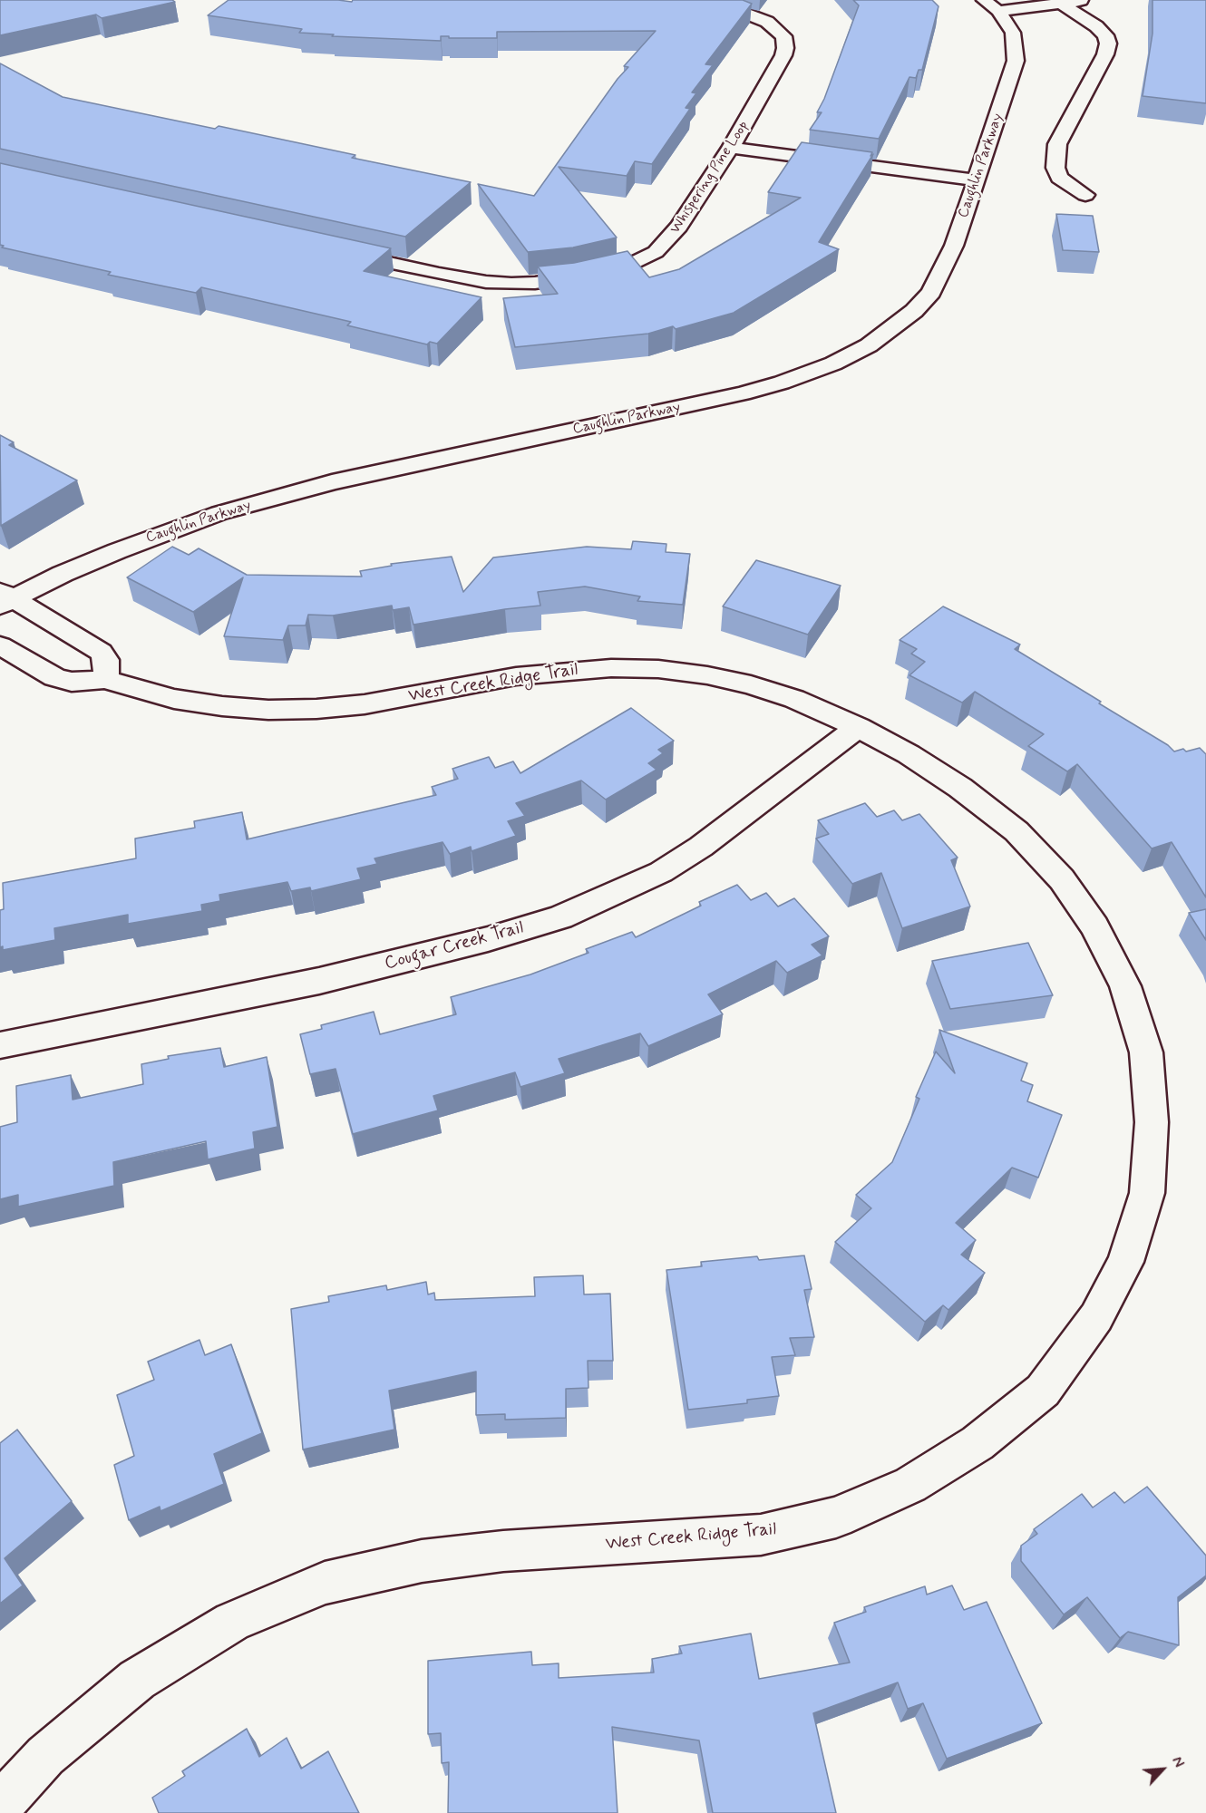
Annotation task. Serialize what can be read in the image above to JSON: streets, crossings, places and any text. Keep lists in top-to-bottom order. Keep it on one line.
{"streets":{"street":["Caughlin Parkway","Whispering Pine Loop","West Creek Ridge Trail","Cougar Creek Trail"]},"crossings":[["West Creek Ridge Trail","Cougar Creek Trail"]],"north":"top right"}
